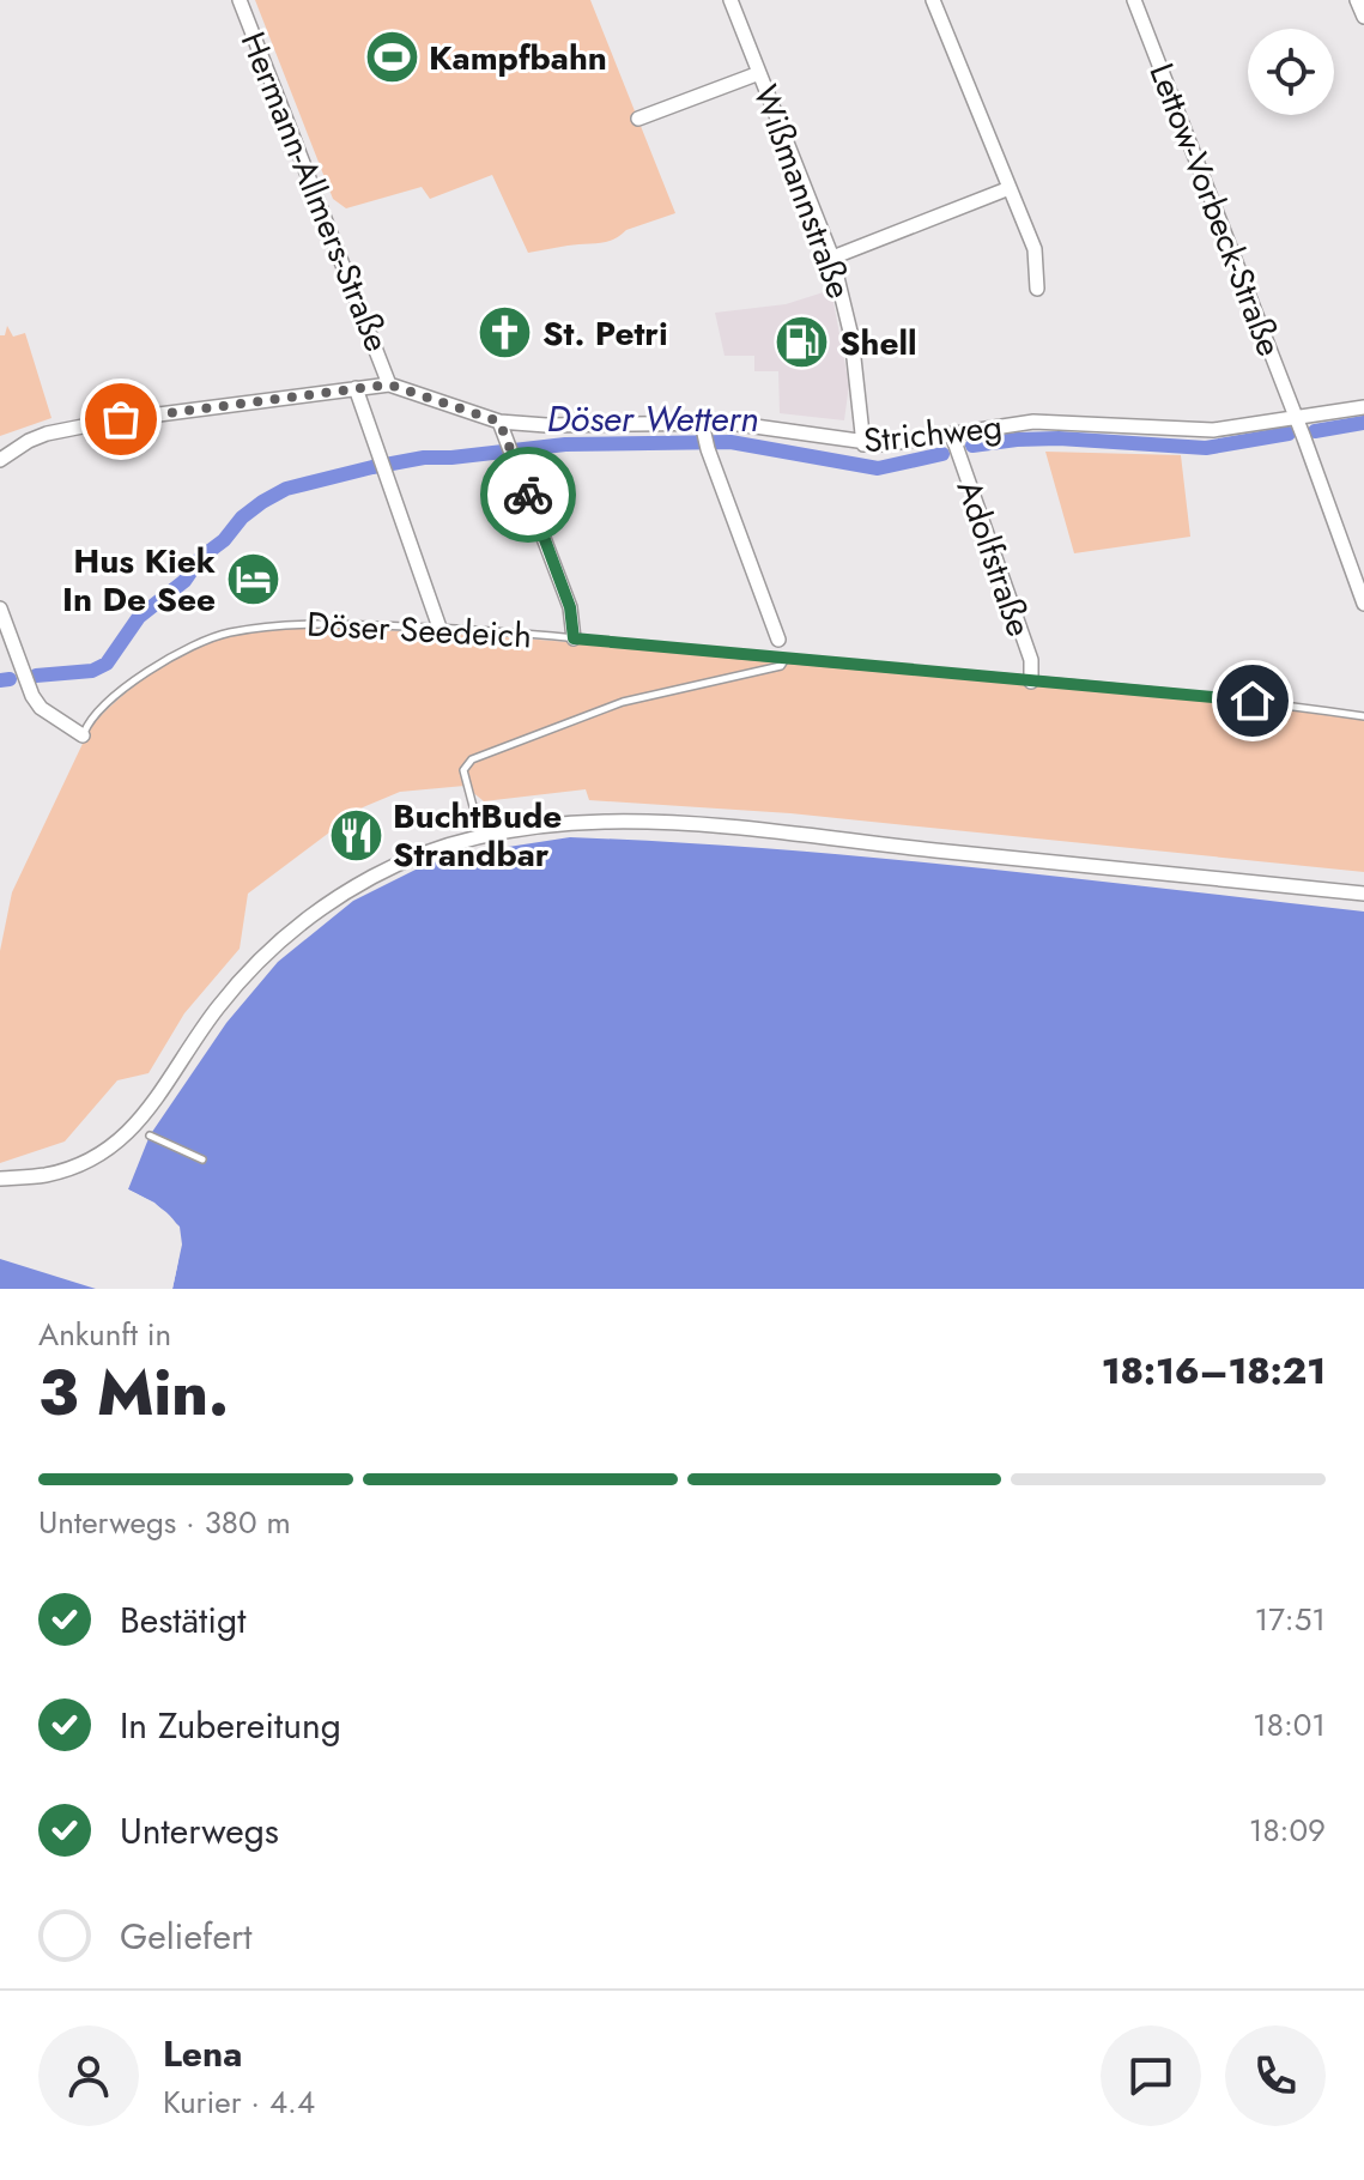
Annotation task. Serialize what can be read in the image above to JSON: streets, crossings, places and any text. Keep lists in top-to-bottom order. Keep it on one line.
{"streets":{"street":["Hermann-Allmers-Straße","Wißmannstraße","Lettow-Vorbeck-Straße","Strichweg","Adolfstraße"],"lane":["Döser Seedeich"]},"crossings":[["Hermann-Allmers-Straße","Strichweg"],["Wißmannstraße","Strichweg"],["Lettow-Vorbeck-Straße","Strichweg"],["Strichweg","Adolfstraße"],["Adolfstraße","Döser Seedeich"]],"water":["Döser Wettern"],"places":{"sports":["Kampfbahn"],"church":["St. Petri"],"fuel station":["Shell"],"hotel":["Hus Kiek In De See"],"restaurant":["BuchtBude Strandbar"]},"page":{"heading":["3 Min.","Ankunft in","18:16–18:21"],"panel":["Lena","Kurier · 4.4"],"bar":"Unterwegs · 380 m","list":[["Bestätigt","17:51"],["In Zubereitung","18:01"],["Unterwegs","18:09"],"Geliefert"]}}
